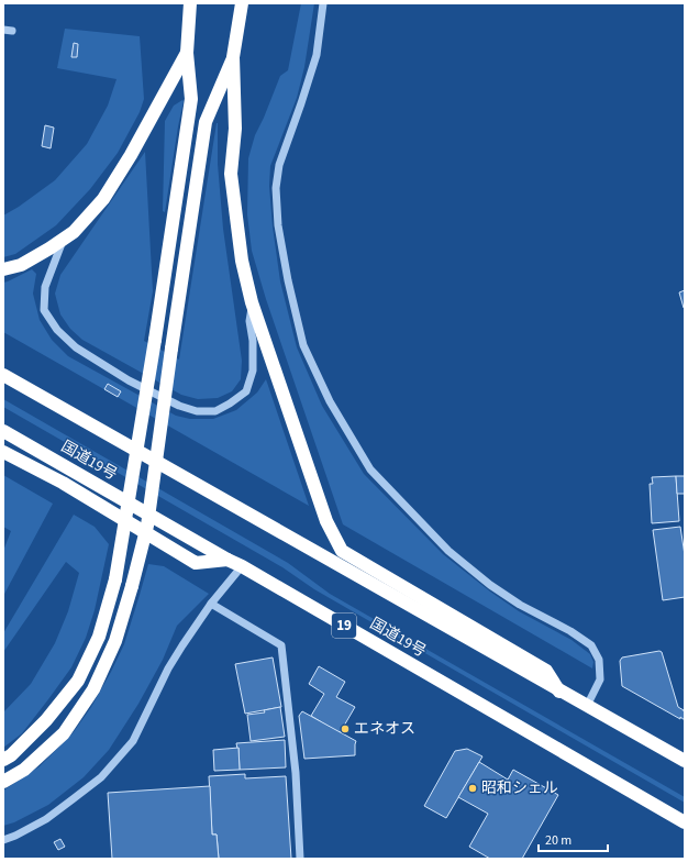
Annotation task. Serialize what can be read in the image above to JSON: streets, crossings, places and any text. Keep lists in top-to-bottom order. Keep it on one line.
{"streets":{"highway":["国道19号","19"]},"places":["エネオス","昭和シェル"],"scale_bar":"20 m"}
